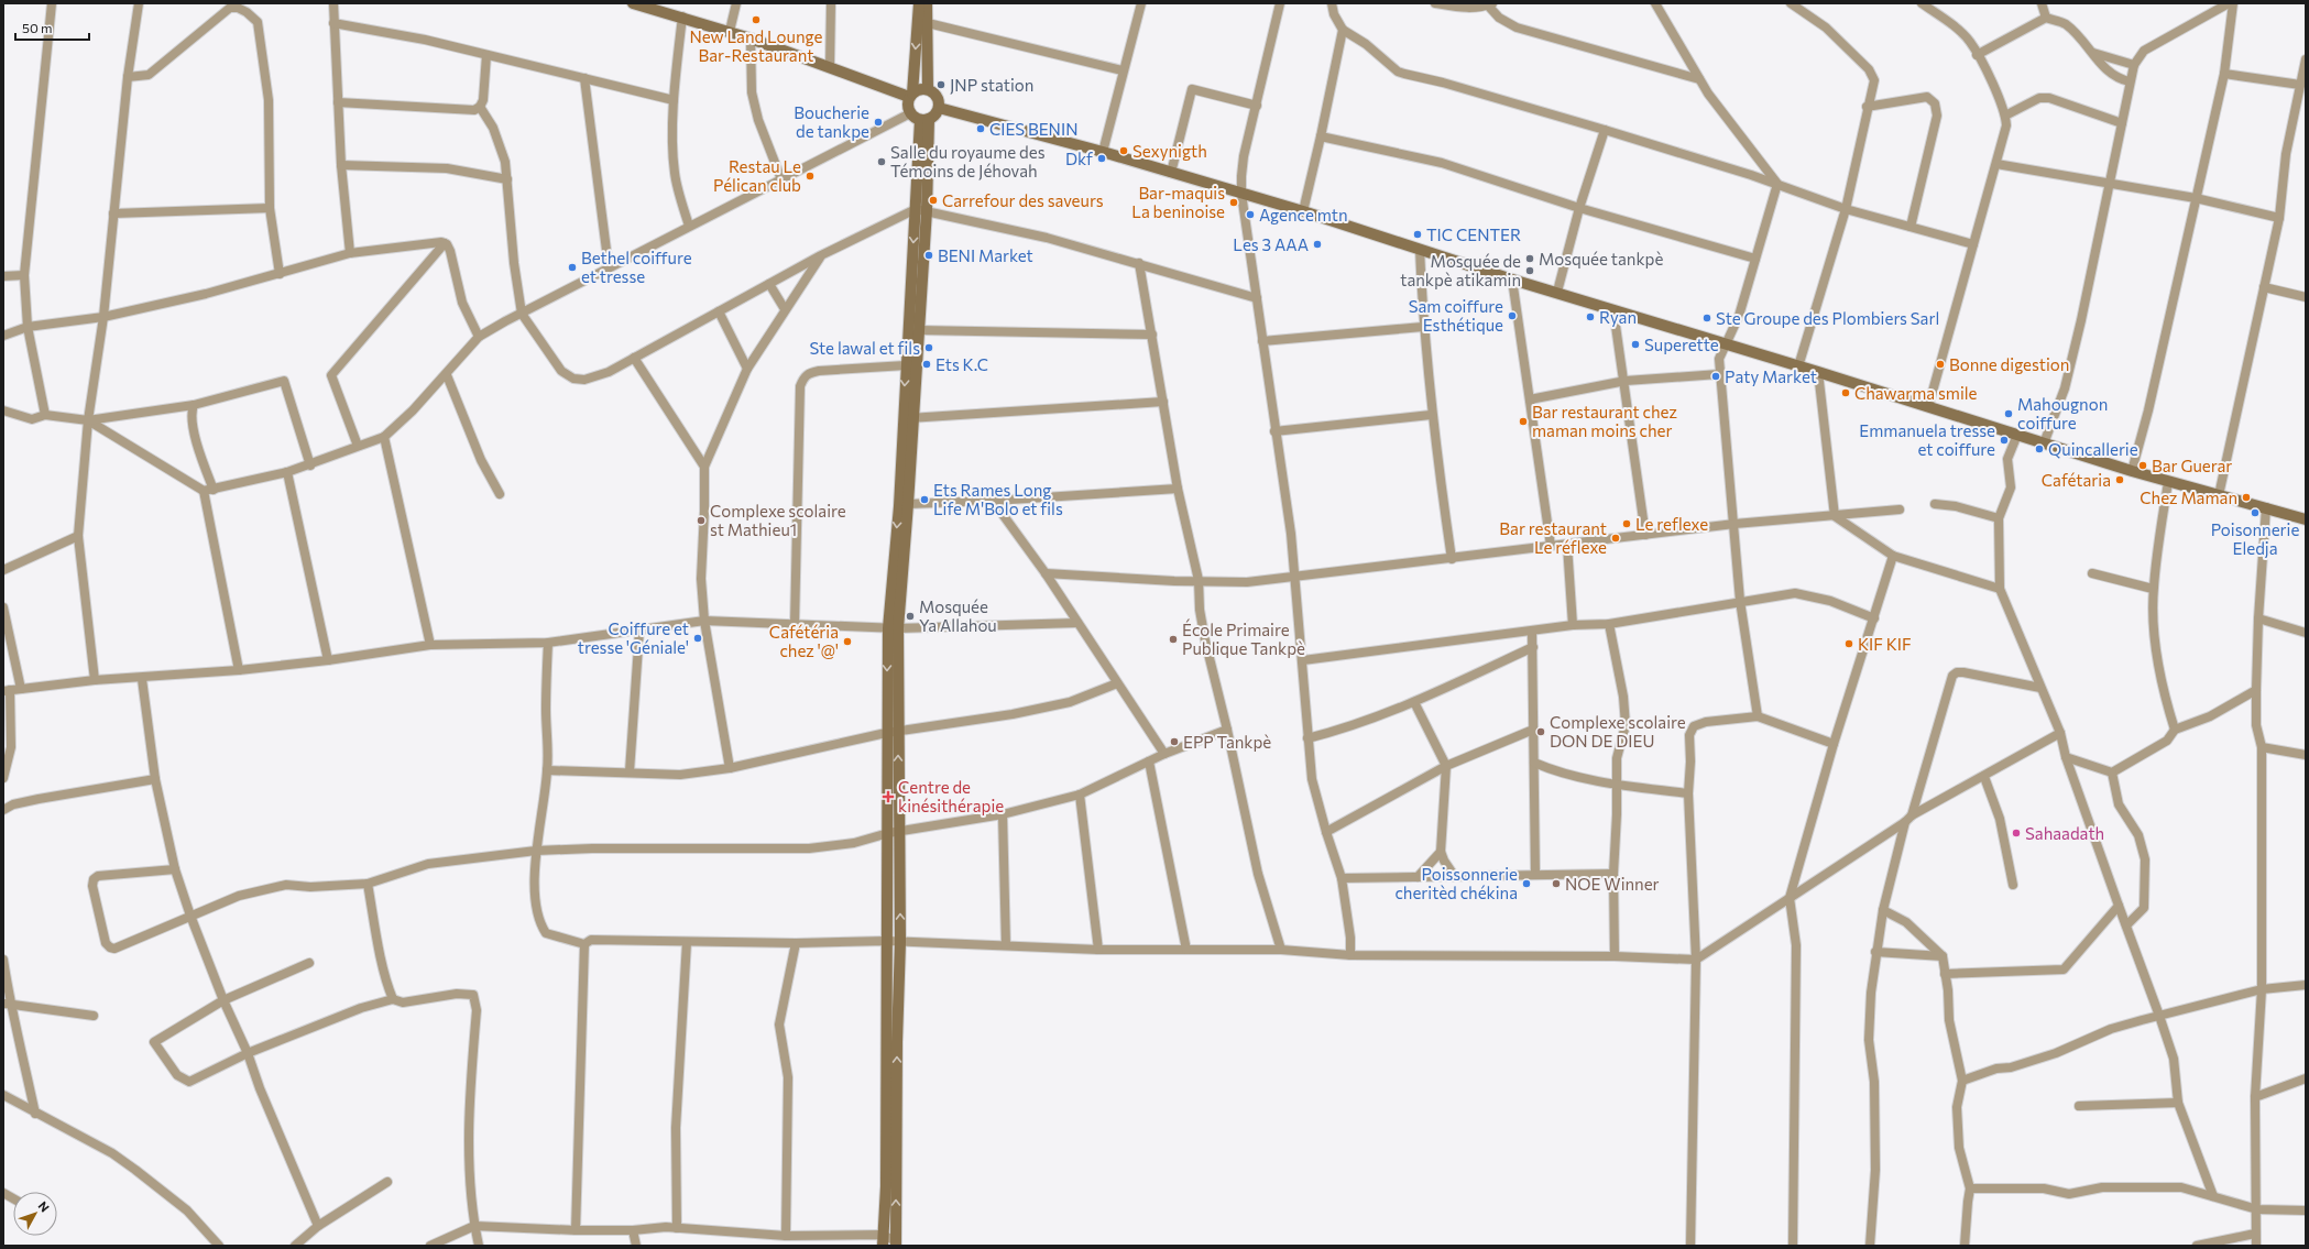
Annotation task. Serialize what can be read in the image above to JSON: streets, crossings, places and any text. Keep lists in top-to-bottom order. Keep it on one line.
{"places":{"other":["New Land Lounge Bar-Restaurant","JNP station","Boucherie de tankpe","CIES BENIN","Sexynigth","Dkf","Salle du royaume des Témoins de Jéhovah","Restau Le Pélican club","Carrefour des saveurs","Bar-maquis La beninoise","Agence mtn","TIC CENTER","Les 3 AAA","BENI Market","Mosquée tankpè","Bethel coiffure et tresse","Mosquée de tankpè atikamin","Sam coiffure Esthétique","Ryan","Ste Groupe des Plombiers Sarl","Superette","Ste lawal et fils","Ets K.C","Bonne digestion","Paty Market","Chawarma smile","Mahougnon coiffure","Bar restaurant chez maman moins cher","Emmanuela tresse et coiffure","Quincallerie","Bar Guerar","Cafétaria","Chez Maman","Ets Rames Long Life M'Bolo et fils","Poisonnerie Eledja","Complexe scolaire st Mathieu1","Le reflexe","Bar restaurant Le réflexe","Mosquée Ya Allahou","Coiffure et tresse 'Géniale'","École Primaire Publique Tankpè","Cafétéria chez '@'","KIF KIF","Complexe scolaire DON DE DIEU","EPP Tankpè","Sahaadath","Poissonnerie cheritèd chékina","NOE Winner"],"health":["Centre de kinésithérapie"]},"scale_bar":"50 m","north":"top right"}
